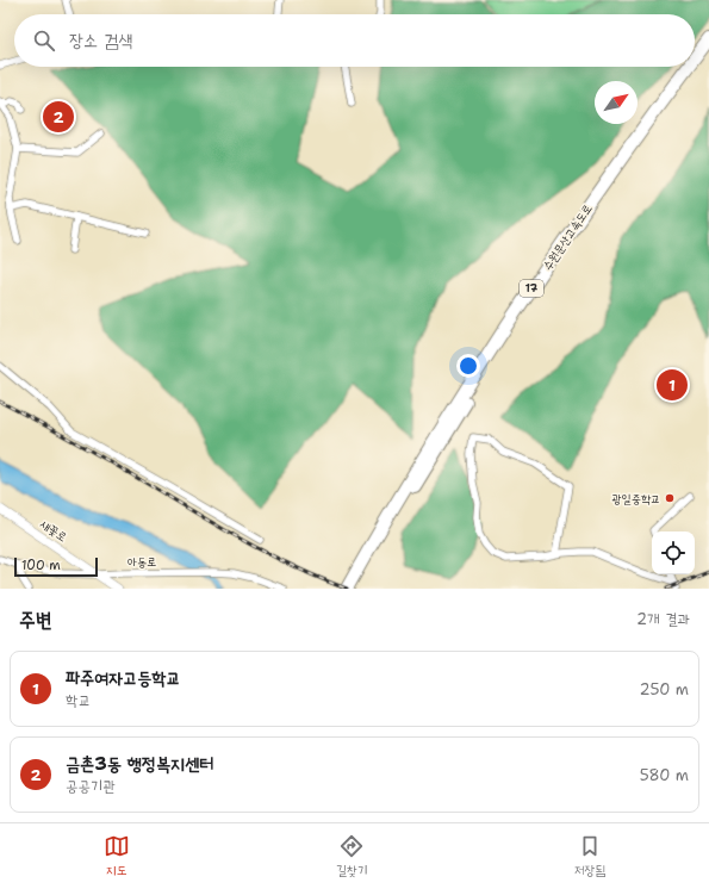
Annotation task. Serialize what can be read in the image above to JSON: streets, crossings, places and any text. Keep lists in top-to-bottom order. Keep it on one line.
{"streets":{"highway":["수원문산고속도로","17"],"street":["새꽃로","아동로"]},"crossings":[["새꽃로","아동로"]],"places":["광일중학교"],"scale_bar":"100 m","north":"top right","page":{"search":"장소 검색","pins":["2","1"],"scale":"100 m","heading":["주변","2개 결과"],"list":[{"mark":"1","name":"파주여자고등학교","note":"학교","value":"250 m"},{"mark":"2","name":"금촌3동 행정복지센터","note":"공공기관","value":"580 m"}],"nav":["지도","길찾기","저장됨"]}}
